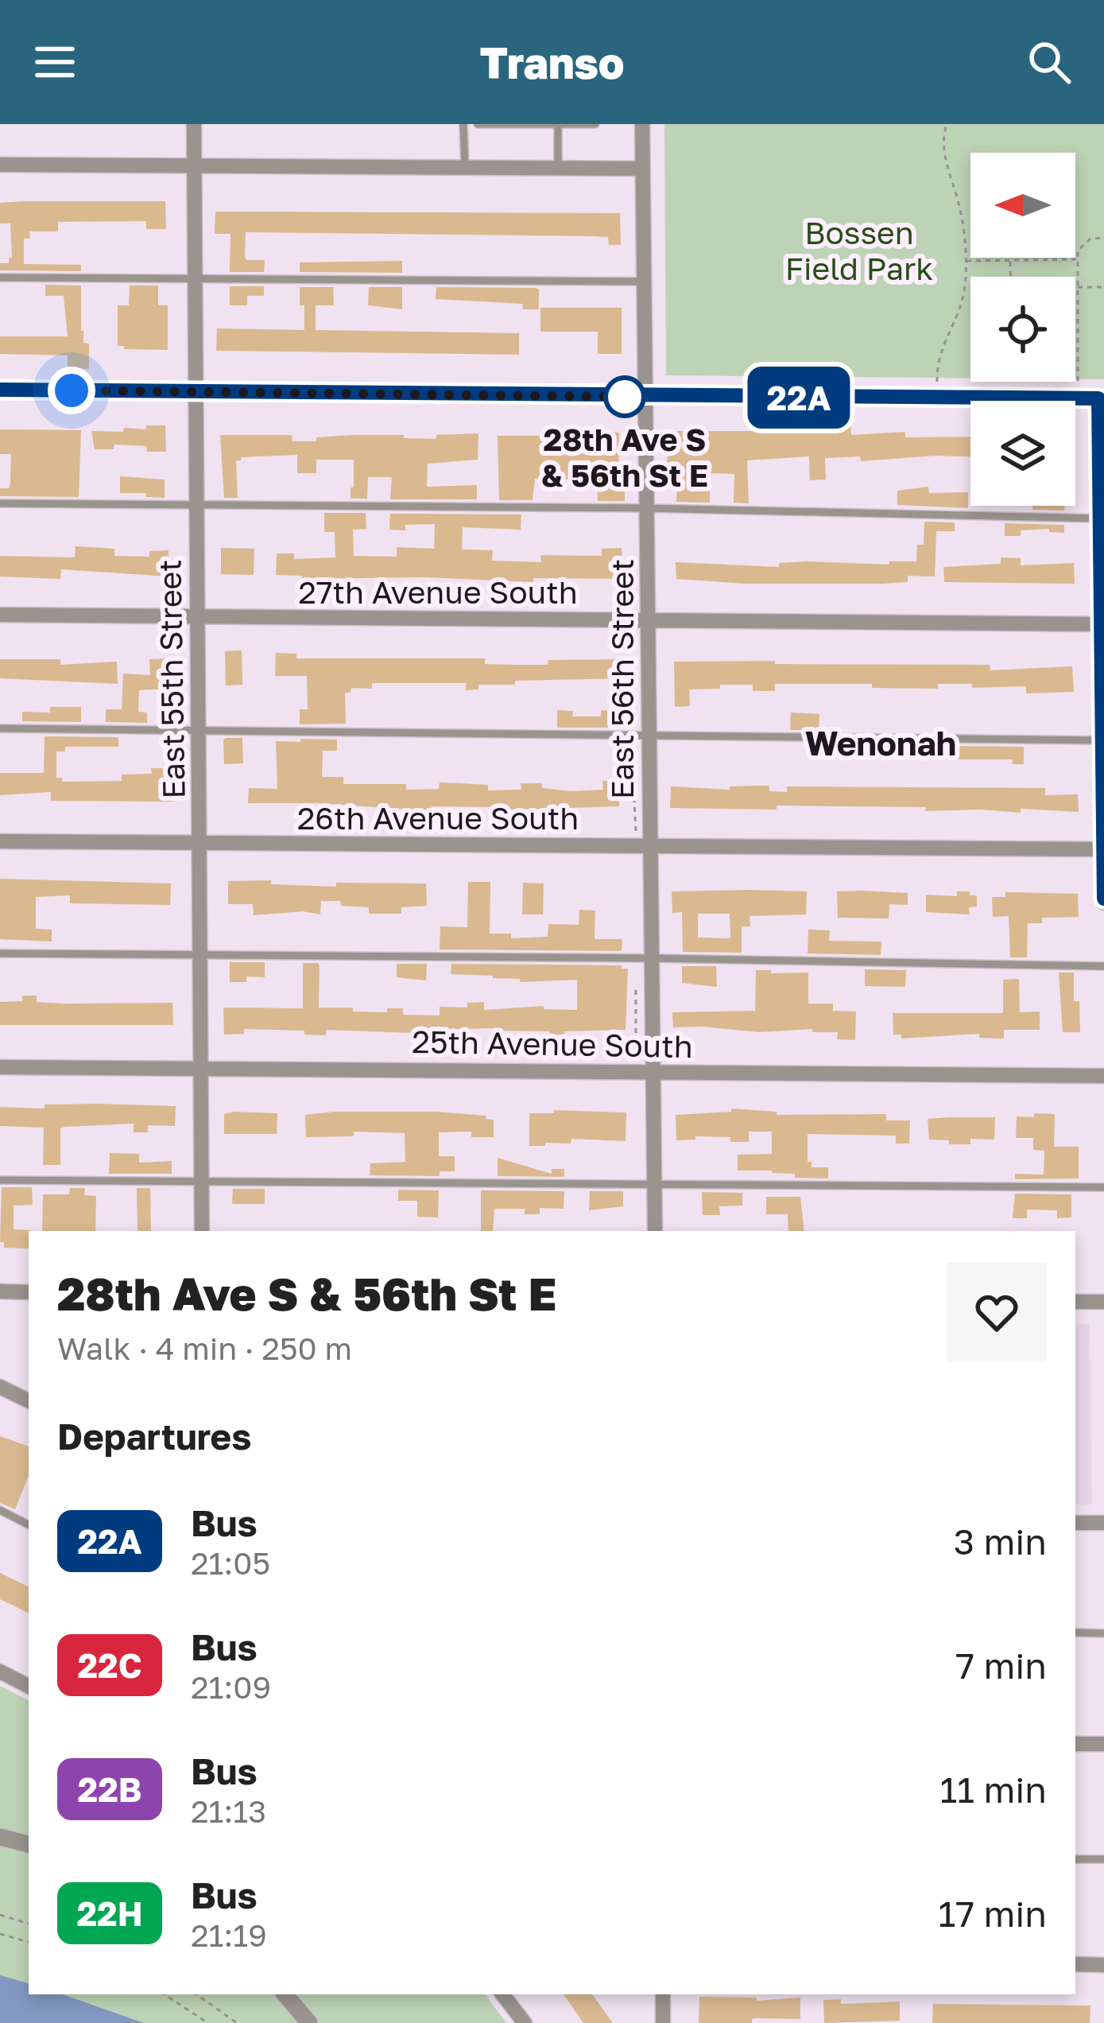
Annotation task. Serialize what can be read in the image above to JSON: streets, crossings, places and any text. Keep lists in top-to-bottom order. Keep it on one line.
{"streets":{"street":["27th Avenue South","East 55th Street","East 56th Street","26th Avenue South","25th Avenue South"]},"crossings":[["27th Avenue South","East 55th Street"],["27th Avenue South","East 56th Street"],["East 55th Street","26th Avenue South"],["East 55th Street","25th Avenue South"],["East 56th Street","26th Avenue South"],["East 56th Street","25th Avenue South"]],"districts":["Wenonah"],"parks":["Bossen Field Park"],"places":["28th Ave S & 56th St E"],"lines":["bus line 22A"],"north":"left","page":{"header":"Transo","on_map":"22A","heading":[["28th Ave S & 56th St E","Walk · 4 min · 250 m"],"Departures"],"list":[{"mark":"22A","name":"Bus","note":"21:05","value":"3 min"},{"mark":"22C","name":"Bus","note":"21:09","value":"7 min"},{"mark":"22B","name":"Bus","note":"21:13","value":"11 min"},{"mark":"22H","name":"Bus","note":"21:19","value":"17 min"}]}}
